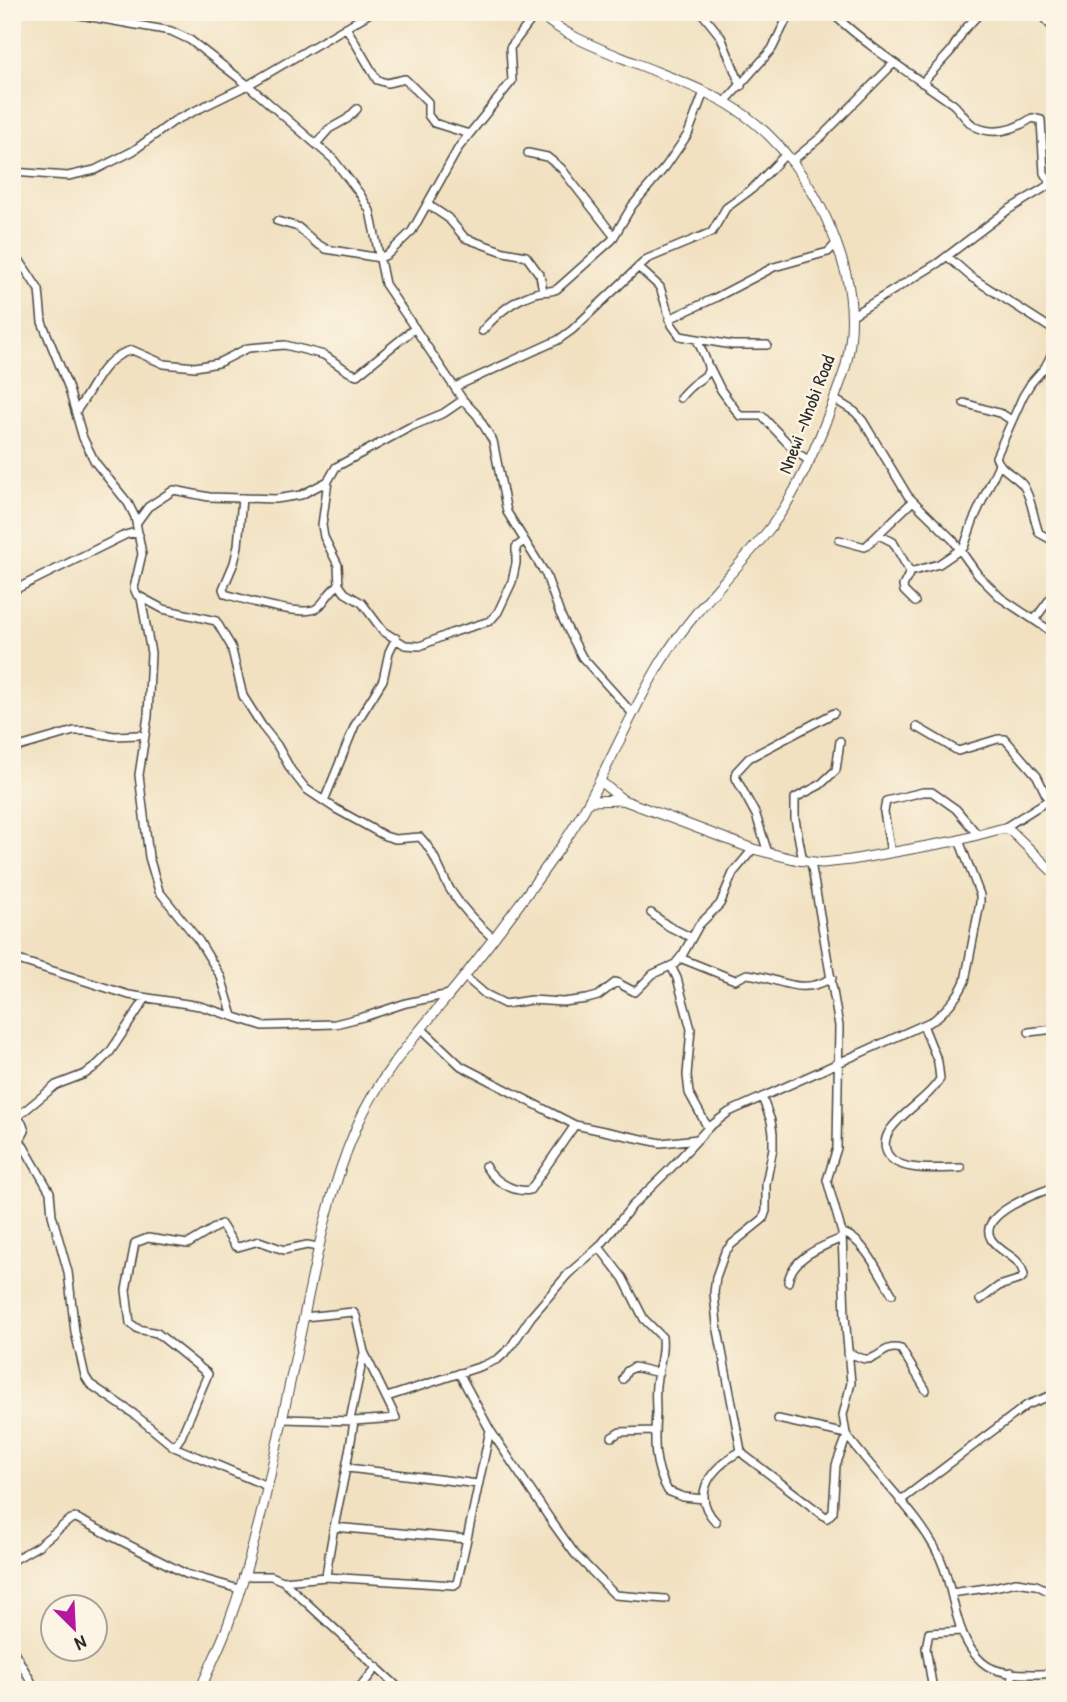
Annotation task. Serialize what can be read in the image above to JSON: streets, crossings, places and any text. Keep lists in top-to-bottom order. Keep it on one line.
{"streets":{"main road":["Nnewi -Nnobi Road"]},"north":"bottom right"}
